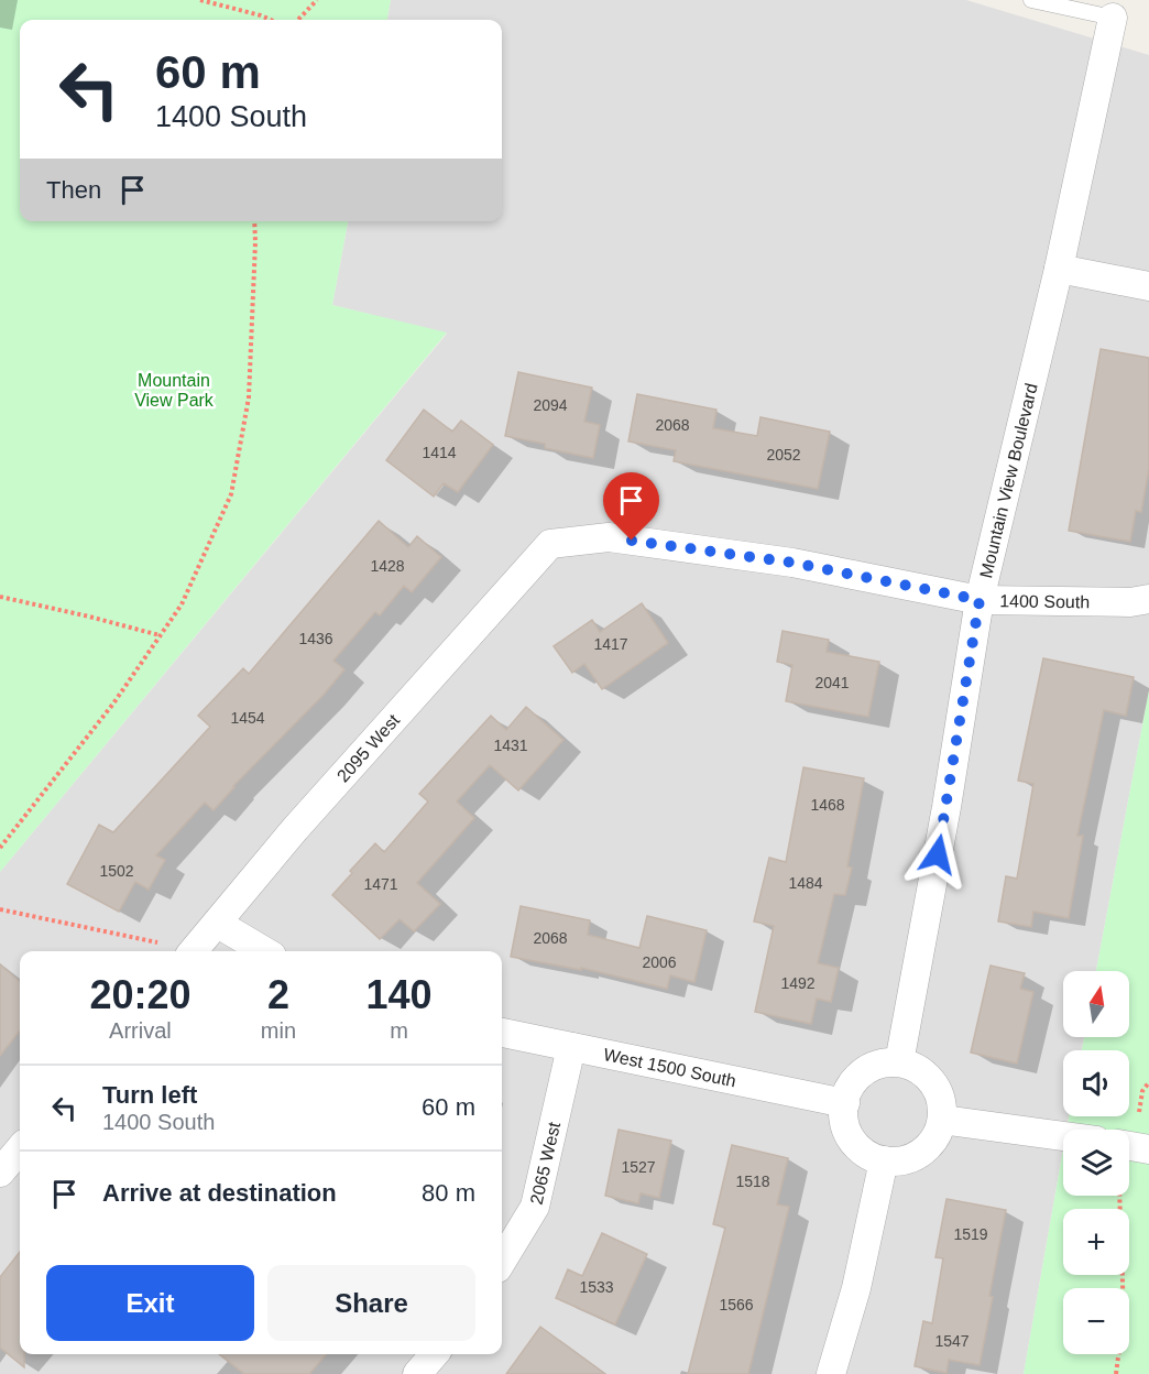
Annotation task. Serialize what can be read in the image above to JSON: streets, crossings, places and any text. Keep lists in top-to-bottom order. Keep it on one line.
{"streets":{"street":["Mountain View Boulevard","1400 South","2095 West","West 1500 South","2065 West"]},"crossings":[["Mountain View Boulevard","1400 South"],["Mountain View Boulevard","West 1500 South"],["1400 South","2095 West"],["West 1500 South","2065 West"]],"parks":["Mountain View Park"],"house_numbers":["2094","2068","1414","2052","1428","1436","1417","2041","1454","1431","1468","1502","1484","1471","2068","2006","1492","1527","1518","1519","1533","1566","1547"],"north":"top","page":{"turn":["60 m","1400 South"],"then":"Then","eta":["20:20","Arrival","2","min","140","m"],"map_buttons":["+","−"],"list":[{"name":"Turn left","note":"1400 South","value":"60 m"},{"name":"Arrive at destination","value":"80 m"}],"buttons":["Exit","Share"]}}
